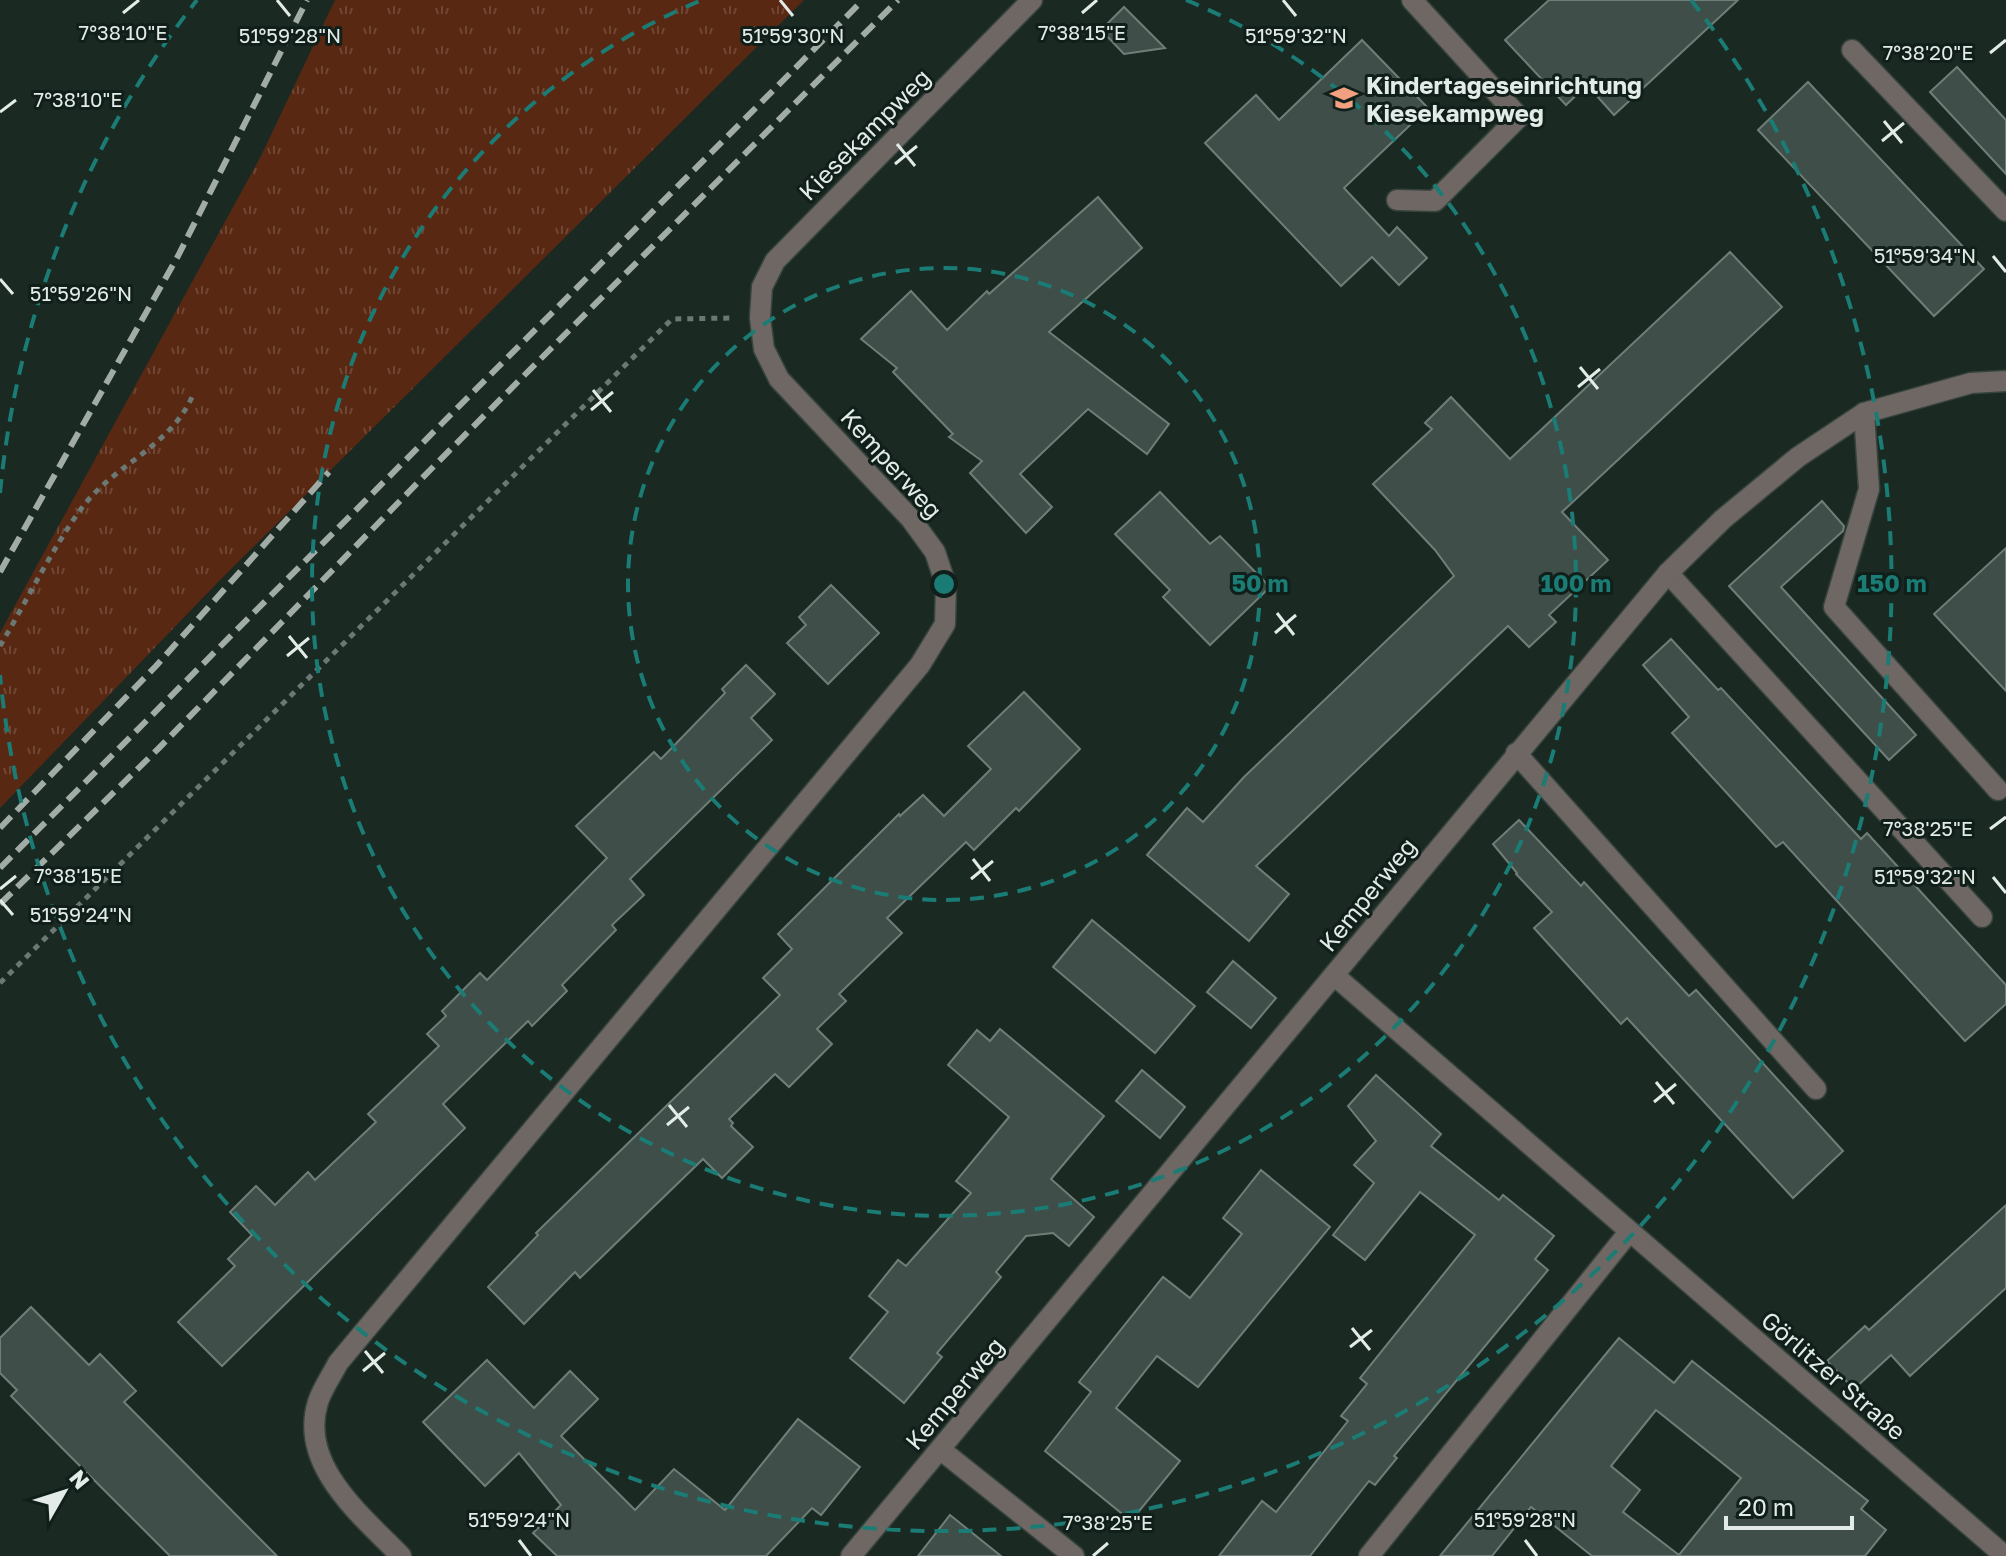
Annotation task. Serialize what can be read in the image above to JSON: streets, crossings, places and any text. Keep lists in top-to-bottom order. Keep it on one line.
{"streets":{"street":["Kiesekampweg","Kemperweg","Görlitzer Straße"]},"crossings":[["Kiesekampweg","Kemperweg"],["Kemperweg","Görlitzer Straße"]],"places":{"school or university":["Kindertageseinrichtung Kiesekampweg"]},"scale_bar":"20 m","north":"top right","coordinates":["7°38'15\"E","7°38'10\"E","51°59'28\"N","51°59'30\"N","51°59'32\"N","7°38'20\"E","51°59'34\"N","51°59'26\"N","7°38'25\"E","51°59'24\"N"],"rings":["50 m","100 m","150 m"]}
